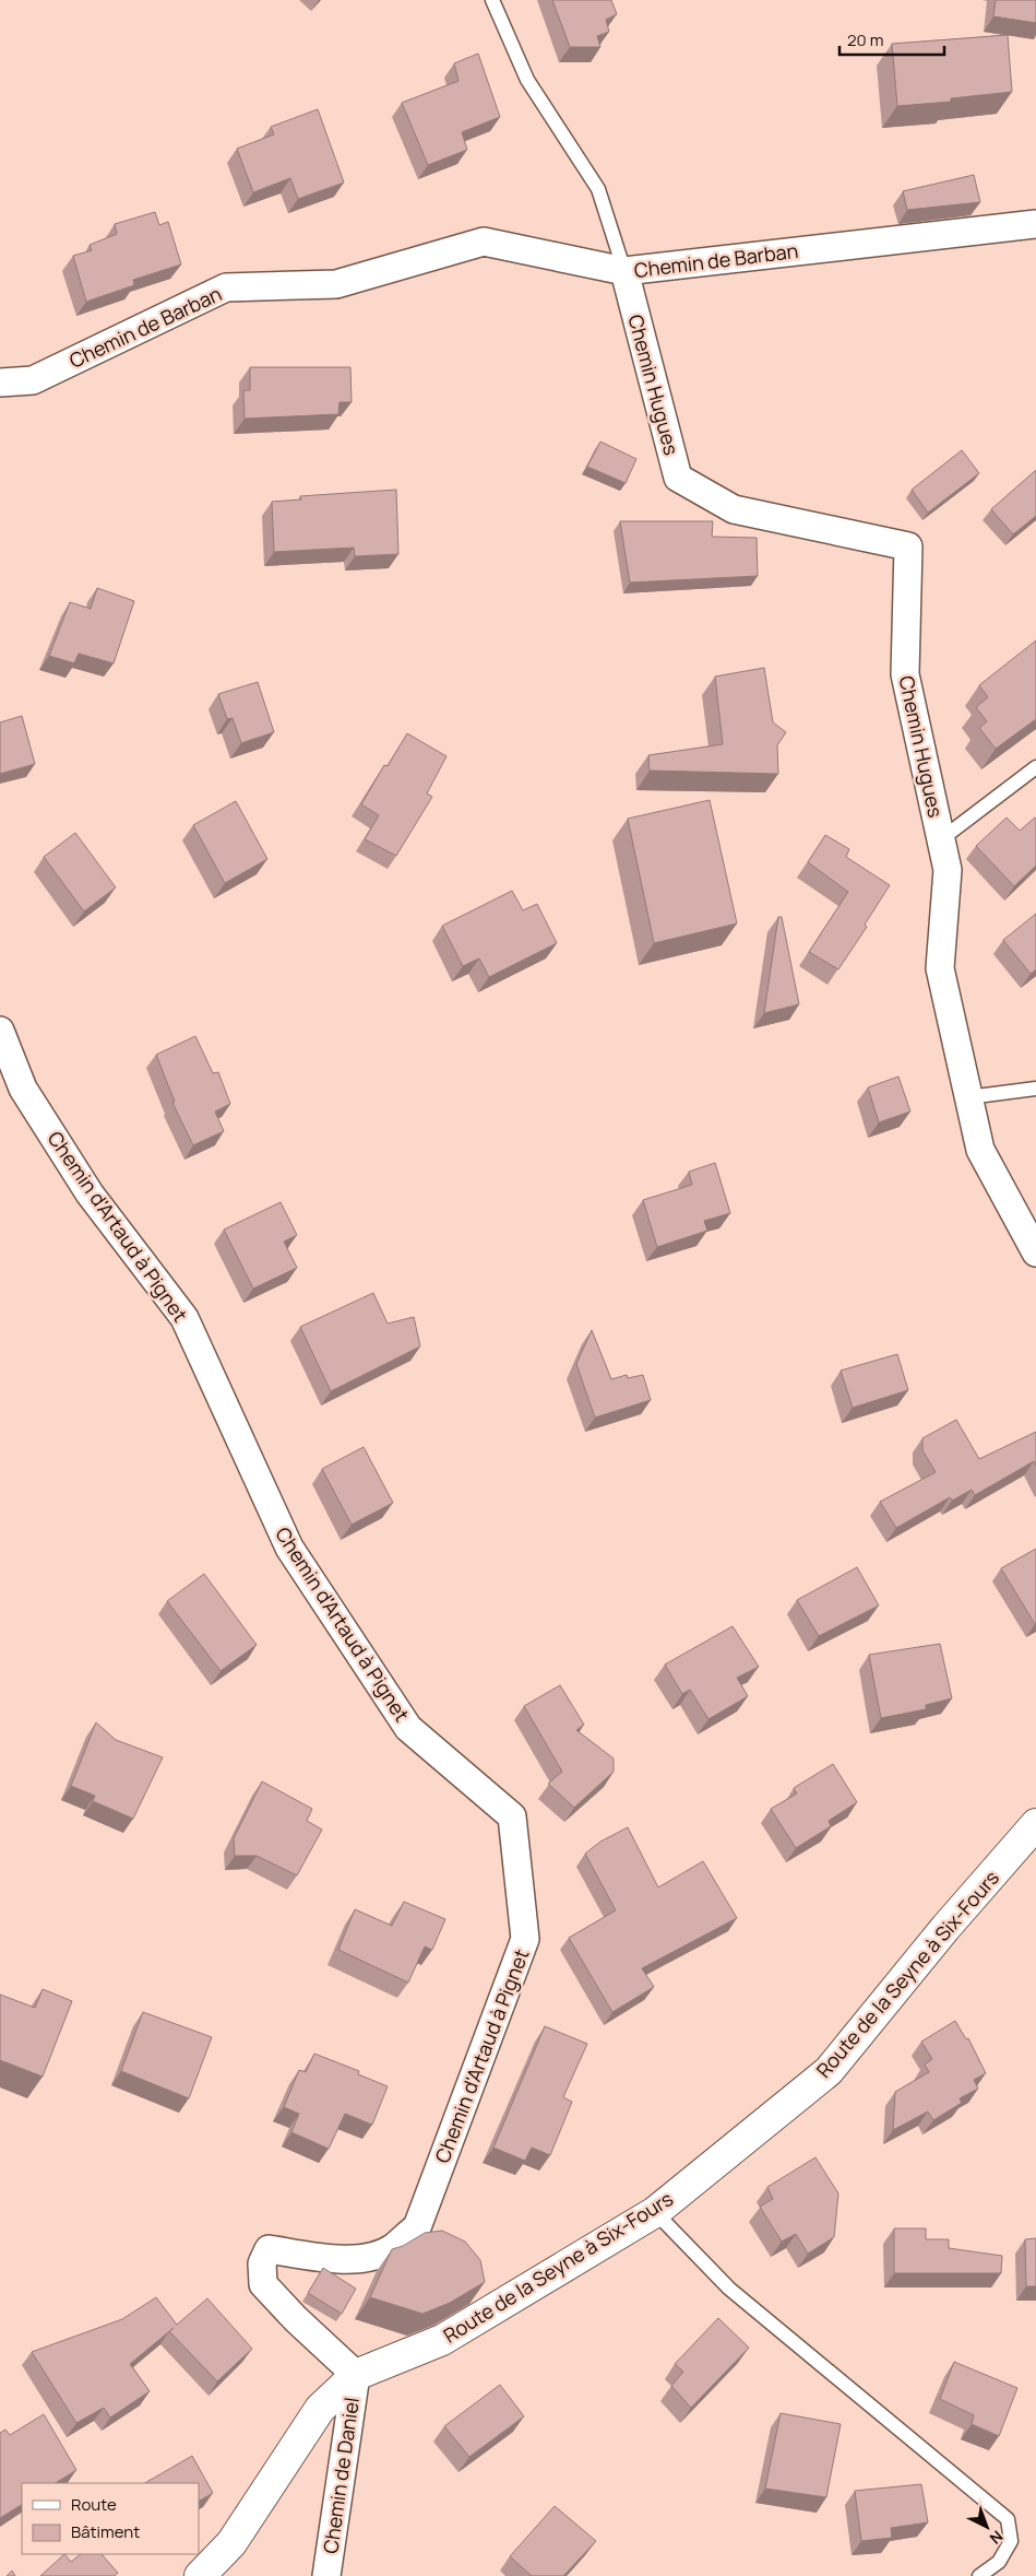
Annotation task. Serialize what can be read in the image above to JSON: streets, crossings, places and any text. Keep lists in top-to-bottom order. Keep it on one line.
{"streets":{"street":["Chemin de Barban","Chemin Hugues","Chemin d'Artaud à Pignet","Route de la Seyne à Six-Fours","Chemin de Daniel"]},"crossings":[["Chemin de Barban","Chemin Hugues"],["Chemin d'Artaud à Pignet","Route de la Seyne à Six-Fours"],["Chemin d'Artaud à Pignet","Chemin de Daniel"],["Route de la Seyne à Six-Fours","Chemin de Daniel"]],"legend":["Route","Bâtiment"],"scale_bar":"20 m","north":"bottom right"}
